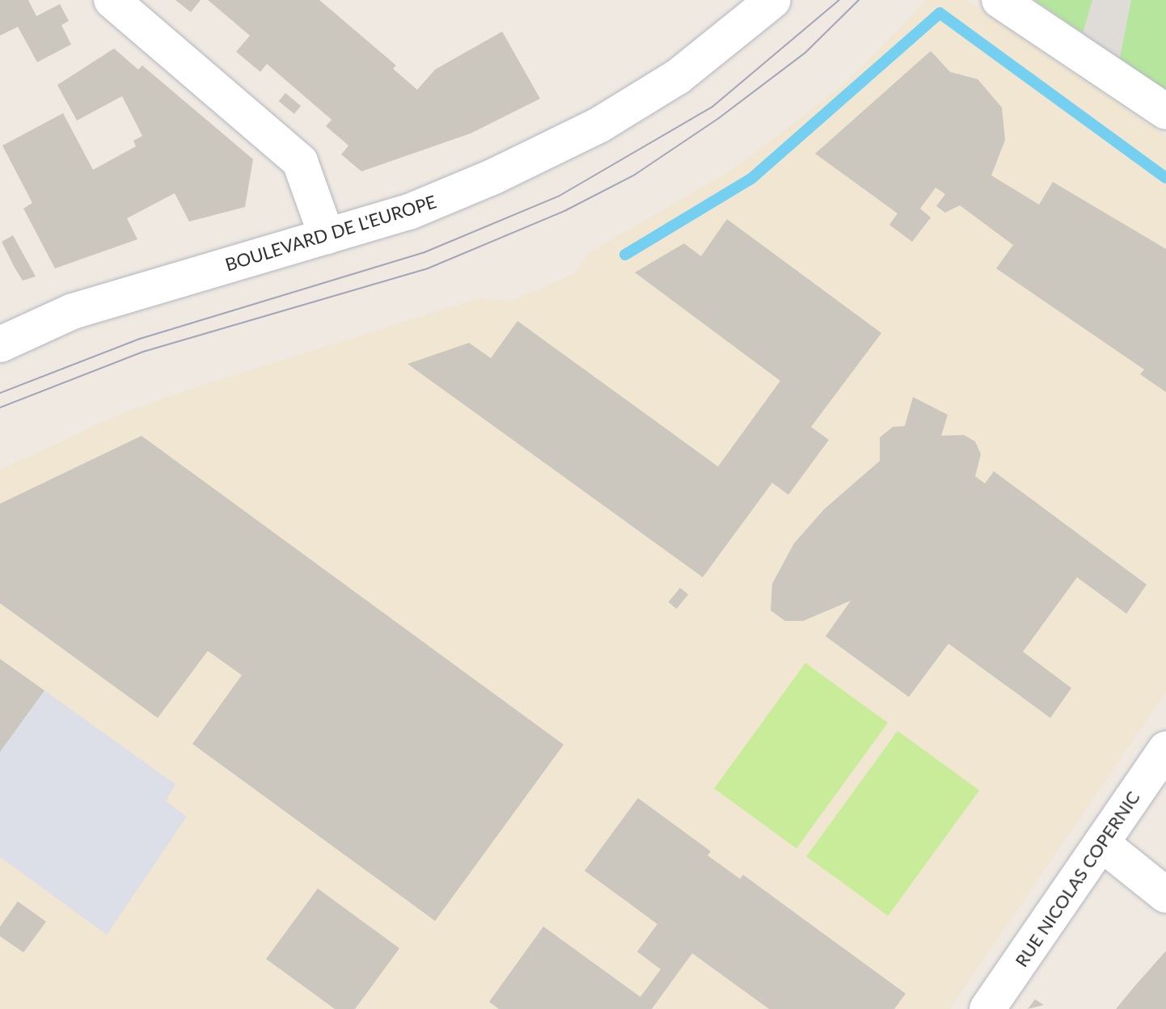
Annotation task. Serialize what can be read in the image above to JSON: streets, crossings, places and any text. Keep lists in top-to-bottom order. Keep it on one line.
{"streets":{"street":["BOULEVARD DE L'EUROPE","RUE NICOLAS COPERNIC"]}}
